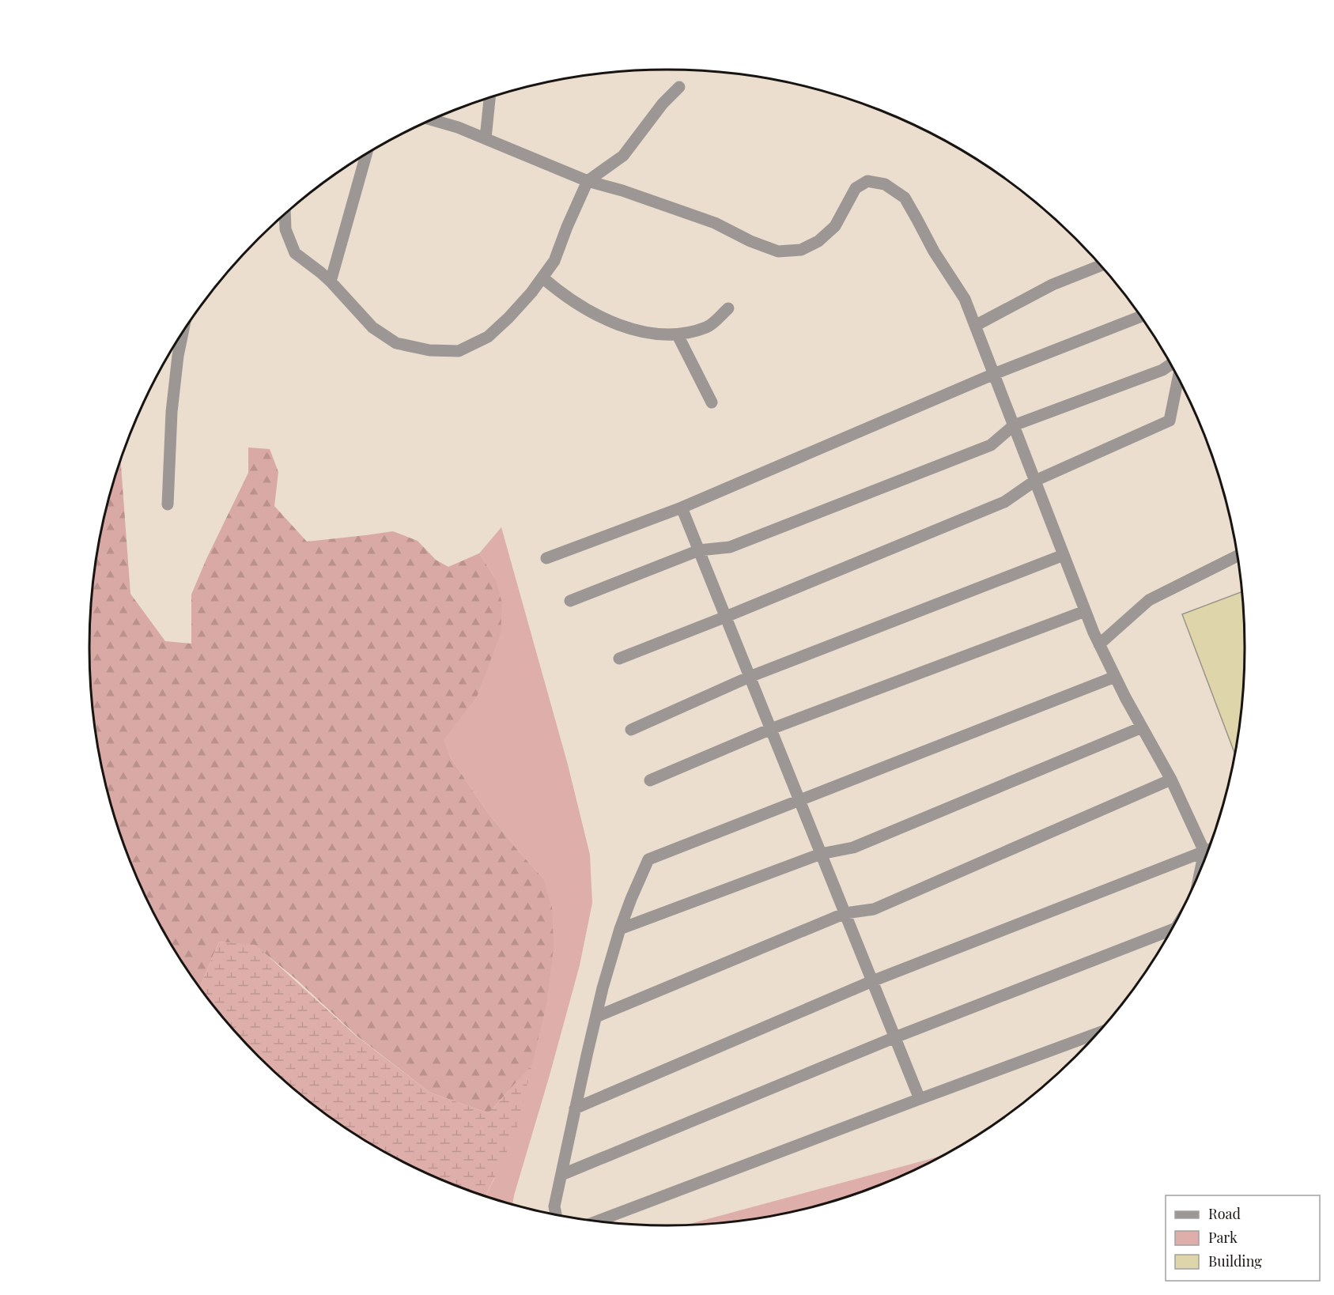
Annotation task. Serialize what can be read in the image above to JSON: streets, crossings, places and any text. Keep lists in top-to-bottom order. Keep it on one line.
{"legend":["Road","Park","Building"]}
